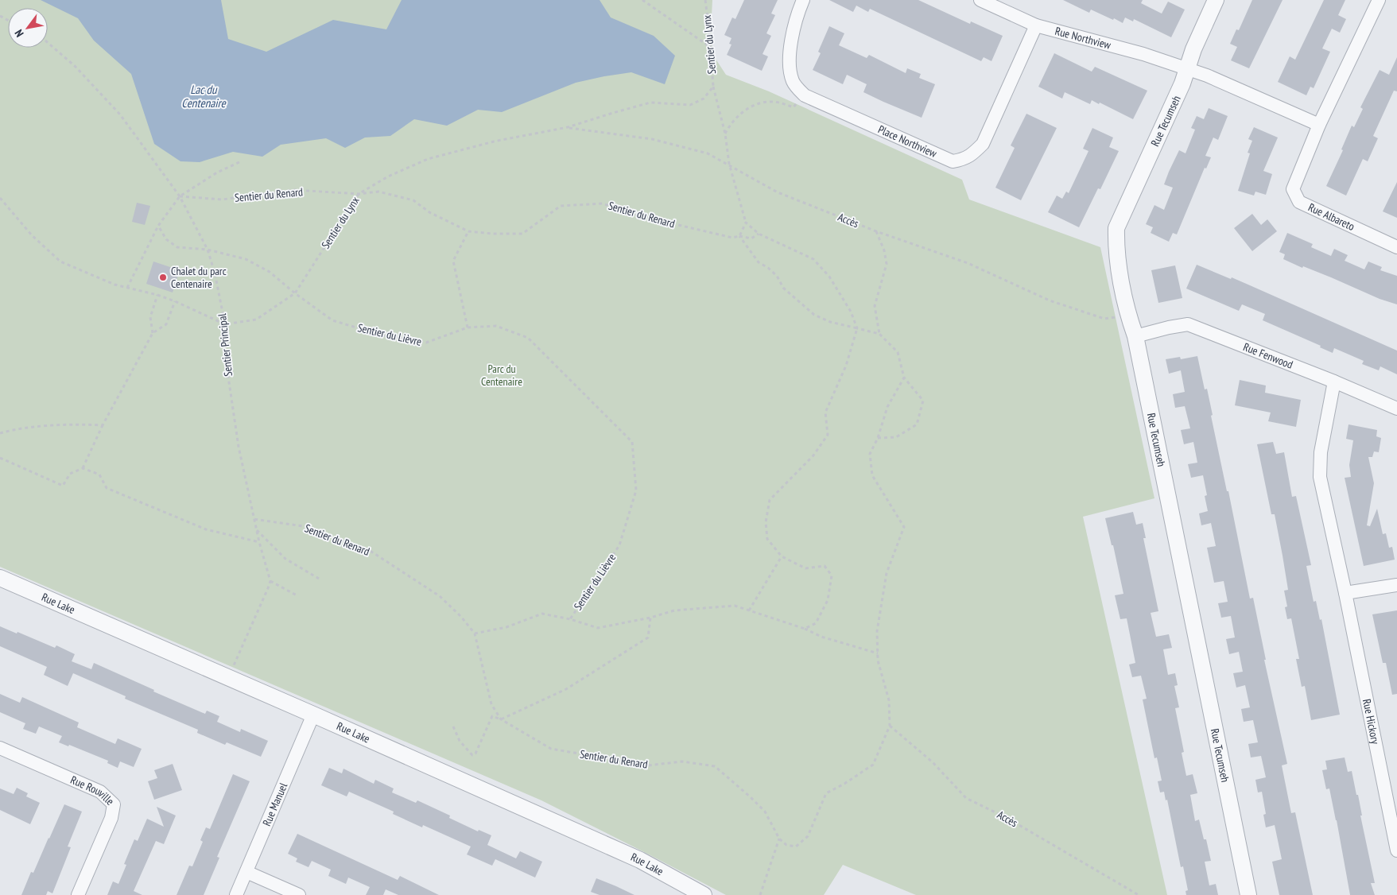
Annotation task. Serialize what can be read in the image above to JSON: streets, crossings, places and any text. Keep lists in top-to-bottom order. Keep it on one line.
{"streets":{"street":["Rue Northview","Rue Tecumseh","Place Northview","Rue Albareto","Rue Fenwood","Rue Lake","Rue Hickory","Rue Rouville","Rue Manuel"],"path":["Sentier du Lynx","Sentier du Renard","Accès","Sentier du Lièvre","Sentier Principal"]},"crossings":[["Rue Northview","Rue Tecumseh"],["Rue Northview","Place Northview"],["Sentier du Lynx","Sentier du Renard"],["Sentier du Lynx","Accès"],["Sentier du Lynx","Sentier du Lièvre"],["Sentier du Lynx","Sentier Principal"],["Rue Tecumseh","Accès"],["Rue Tecumseh","Rue Fenwood"],["Sentier du Renard","Sentier Principal"],["Sentier du Lièvre","Sentier Principal"],["Rue Fenwood","Rue Hickory"],["Rue Lake","Rue Manuel"]],"water":["Lac du Centenaire"],"parks":["Parc du Centenaire"],"places":["Chalet du parc Centenaire"],"north":"bottom left"}
